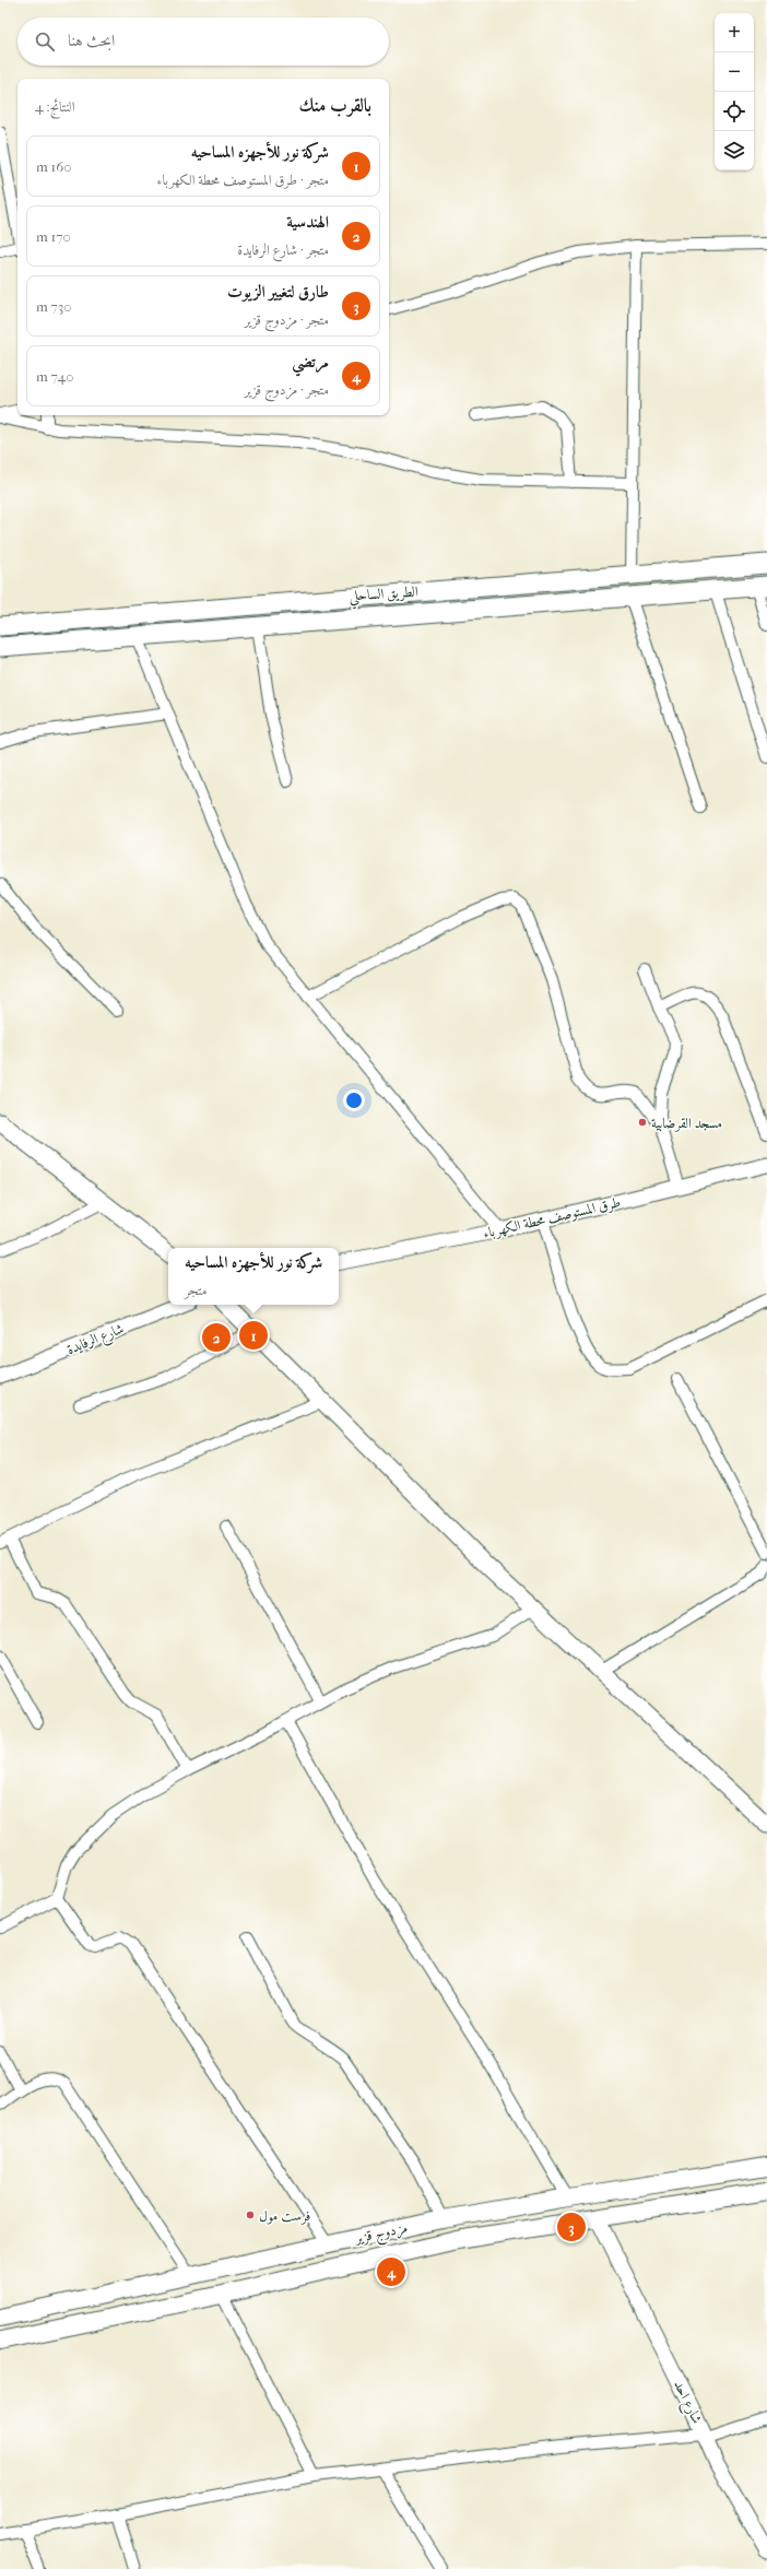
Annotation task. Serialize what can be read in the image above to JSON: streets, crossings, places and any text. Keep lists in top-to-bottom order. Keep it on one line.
{"streets":{"highway":["الطريق الساحلي"],"main road":["مزدوج قزير"],"street":["طرق المستوصف محطة الكهرباء","شارع الرفايدة","شارع احد"]},"crossings":[["مزدوج قزير","شارع احد"]],"places":["مسجد القرضابية","فرست مول"],"page":{"map_buttons":["+","−"],"search":"ابحث هنا","heading":["بالقرب منك","النتائج: 4"],"list":[{"mark":"1","name":"شركة نور للأجهزه المساحيه","note":"متجر · طرق المستوصف محطة الكهرباء","value":"160 m"},{"mark":"2","name":"الهندسية","note":"متجر · شارع الرفايدة","value":"170 m"},{"mark":"3","name":"طارق لتغيير الزيوت","note":"متجر · مزدوج قزير","value":"730 m"},{"mark":"4","name":"مرتضي","note":"متجر · مزدوج قزير","value":"740 m"}],"popup":["شركة نور للأجهزه المساحيه","متجر"],"pins":["1","2","3","4"]}}
